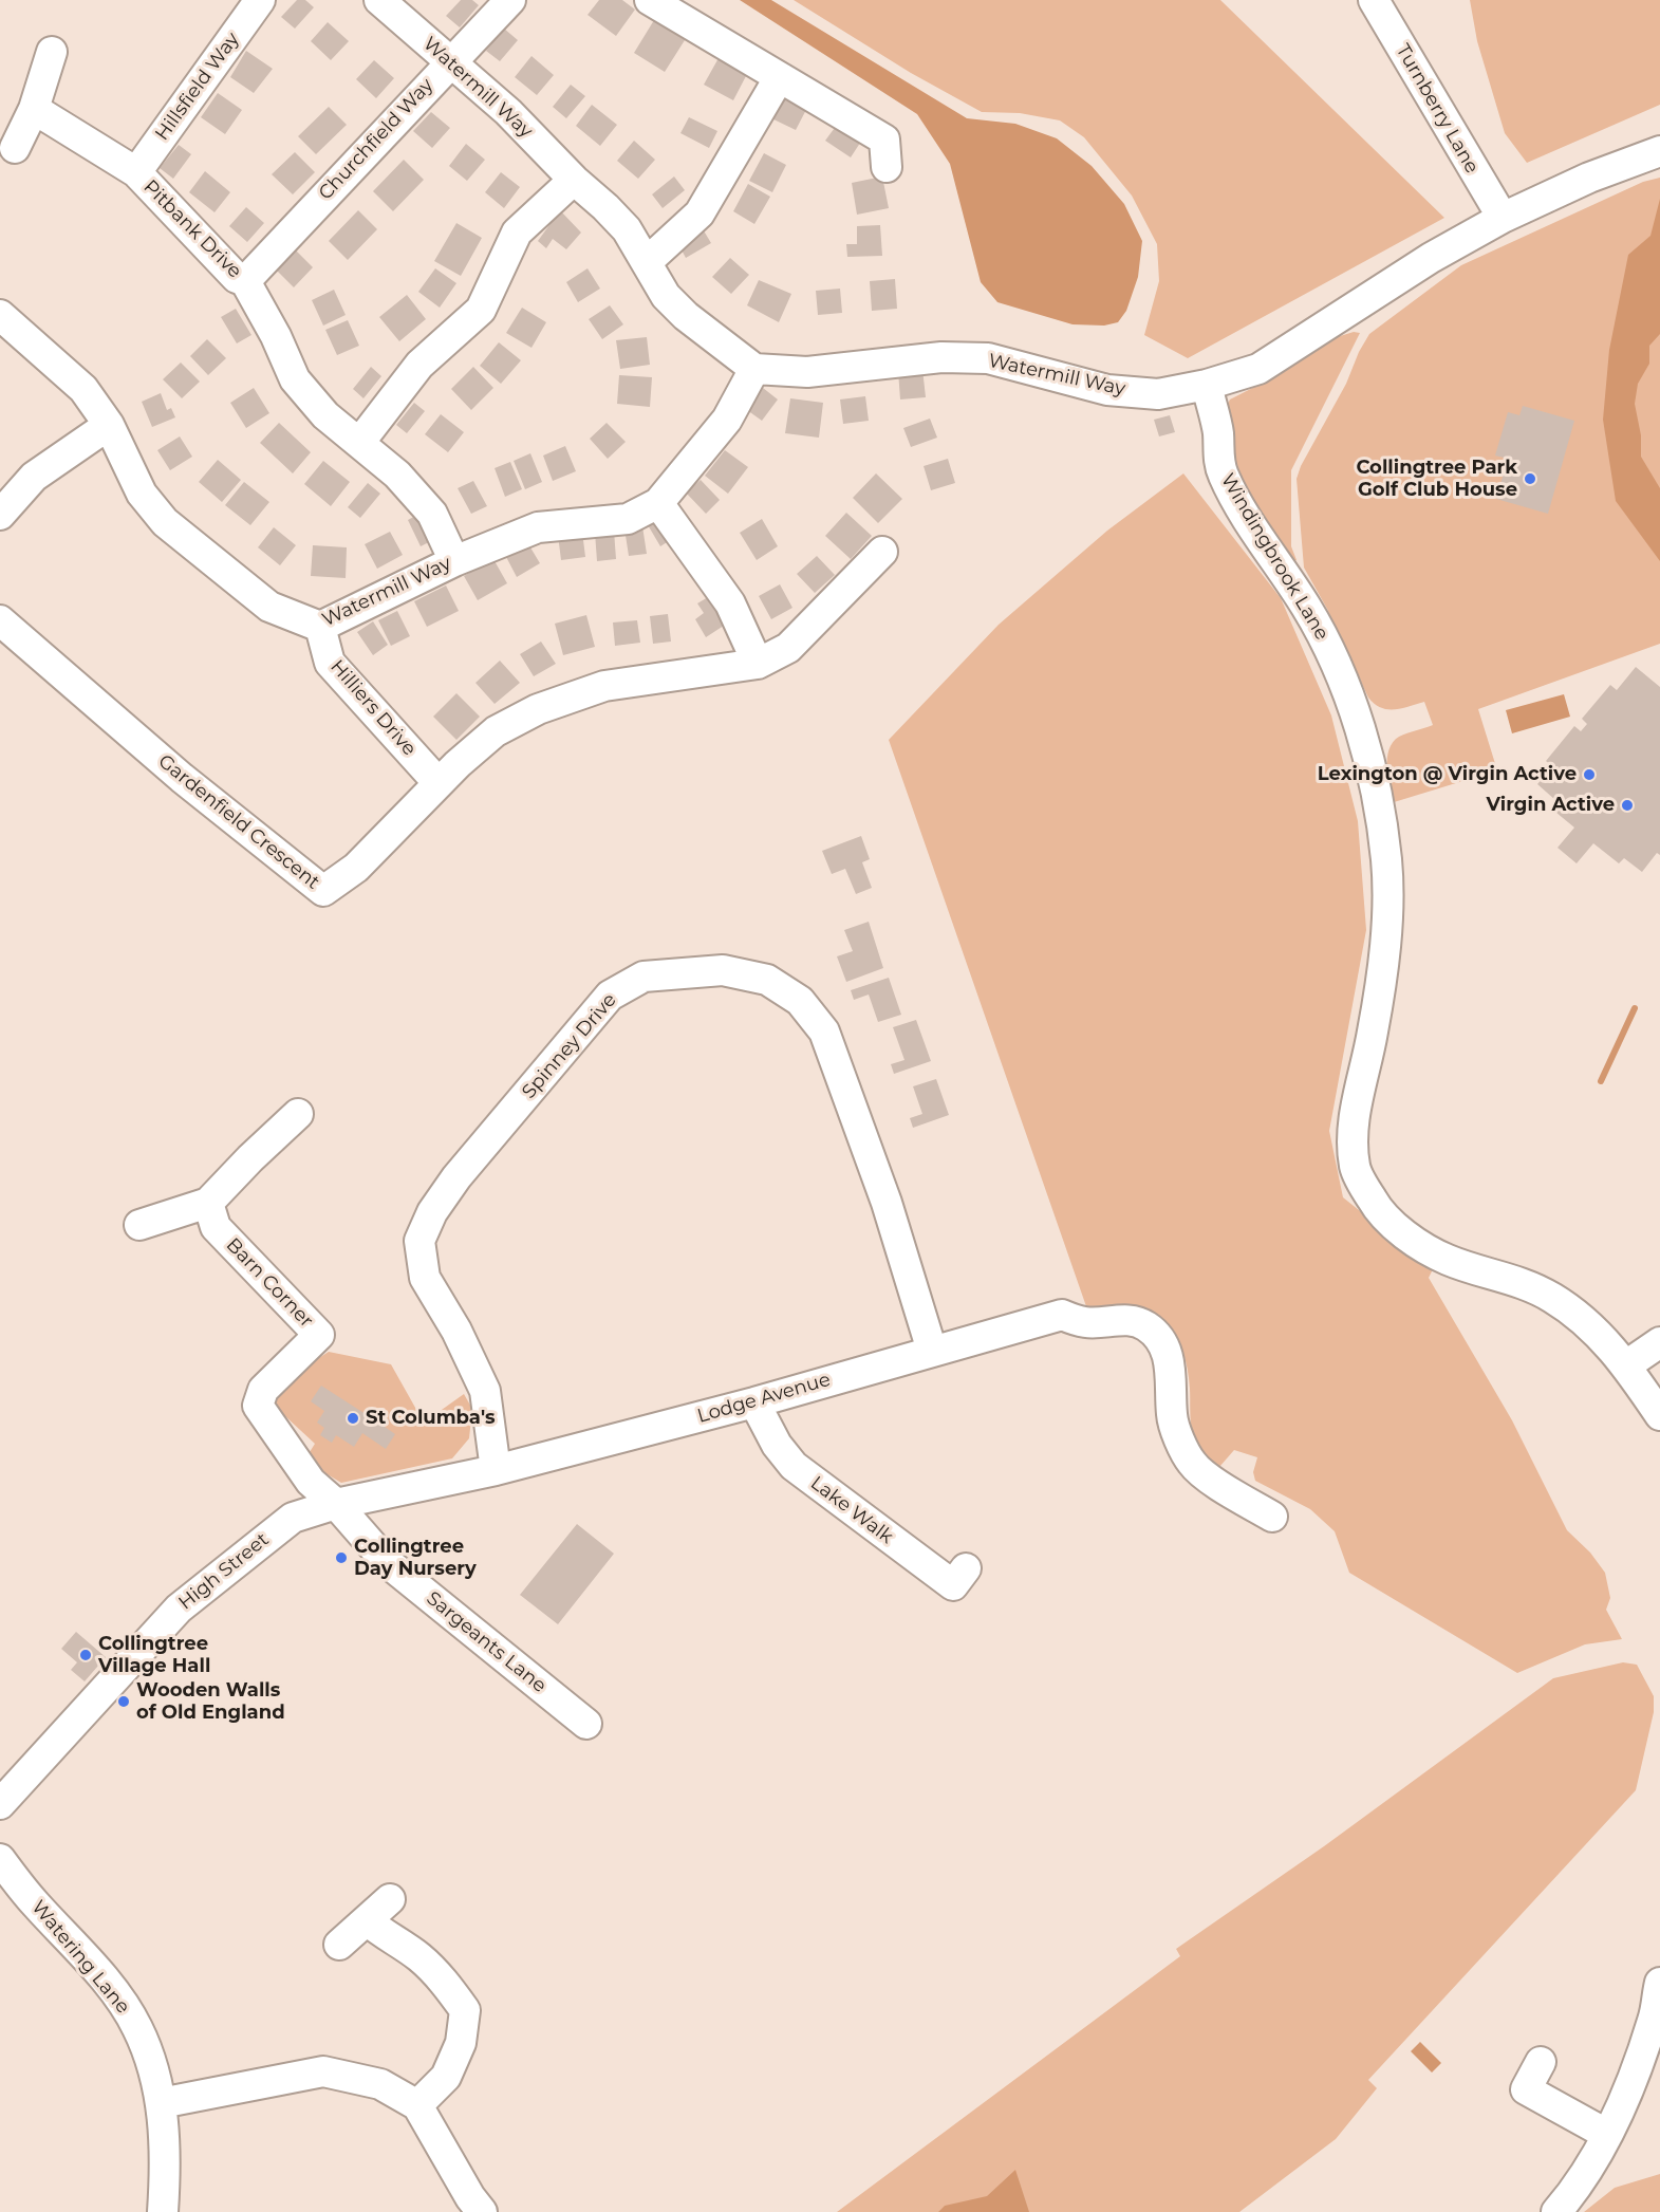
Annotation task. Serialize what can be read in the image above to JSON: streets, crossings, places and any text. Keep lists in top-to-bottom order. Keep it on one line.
{"streets":{"street":["Hillsfield Way","Watermill Way","Turnberry Lane","Churchfield Way","Pitbank Drive","Windingbrook Lane","Hilliers Drive","Gardenfield Crescent","Spinney Drive","Barn Corner","Lodge Avenue","Lake Walk","High Street","Sargeants Lane","Watering Lane"]},"crossings":[["Hillsfield Way","Pitbank Drive"],["Watermill Way","Churchfield Way"],["Watermill Way","Pitbank Drive"],["Watermill Way","Windingbrook Lane"],["Watermill Way","Hilliers Drive"],["Churchfield Way","Pitbank Drive"],["Hilliers Drive","Gardenfield Crescent"],["Spinney Drive","Lodge Avenue"],["Barn Corner","Lodge Avenue"],["Barn Corner","High Street"],["Barn Corner","Sargeants Lane"],["Lodge Avenue","Lake Walk"],["Lodge Avenue","High Street"],["Lodge Avenue","Sargeants Lane"],["High Street","Sargeants Lane"]],"places":["Collingtree Park Golf Club House","Lexington @ Virgin Active","Virgin Active","St Columba's","Collingtree Day Nursery","Collingtree Village Hall","Wooden Walls of Old England"]}
